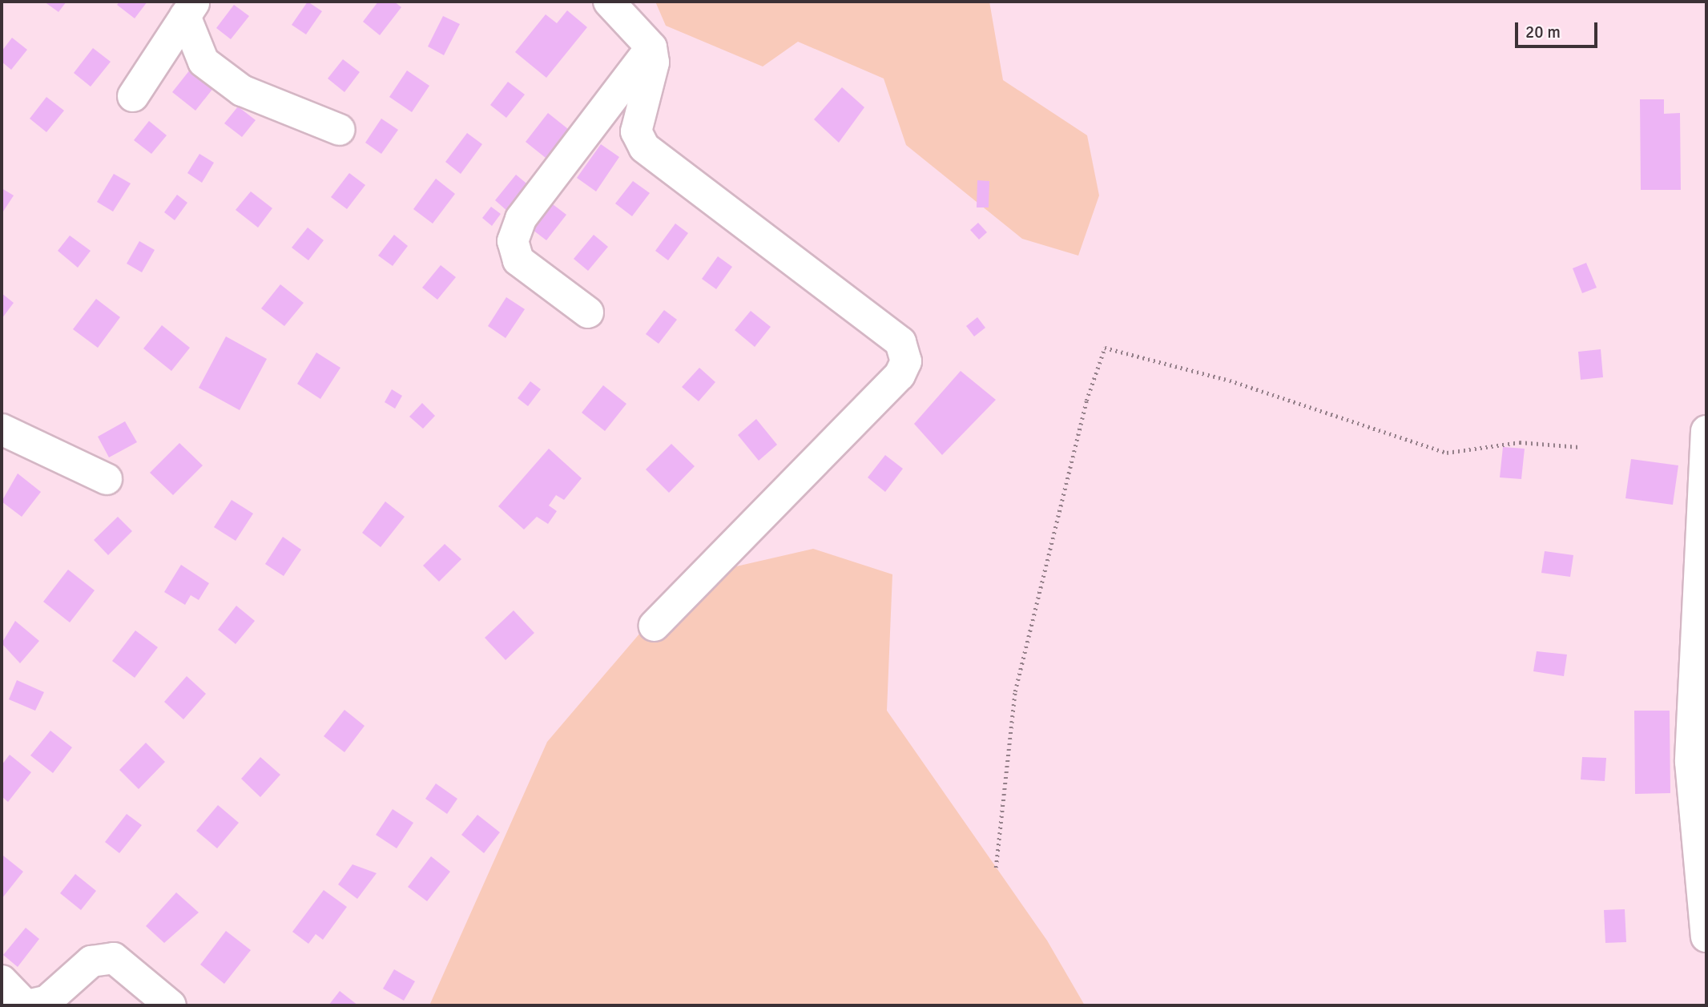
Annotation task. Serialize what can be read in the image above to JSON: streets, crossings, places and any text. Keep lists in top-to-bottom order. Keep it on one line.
{"scale_bar":"20 m"}
